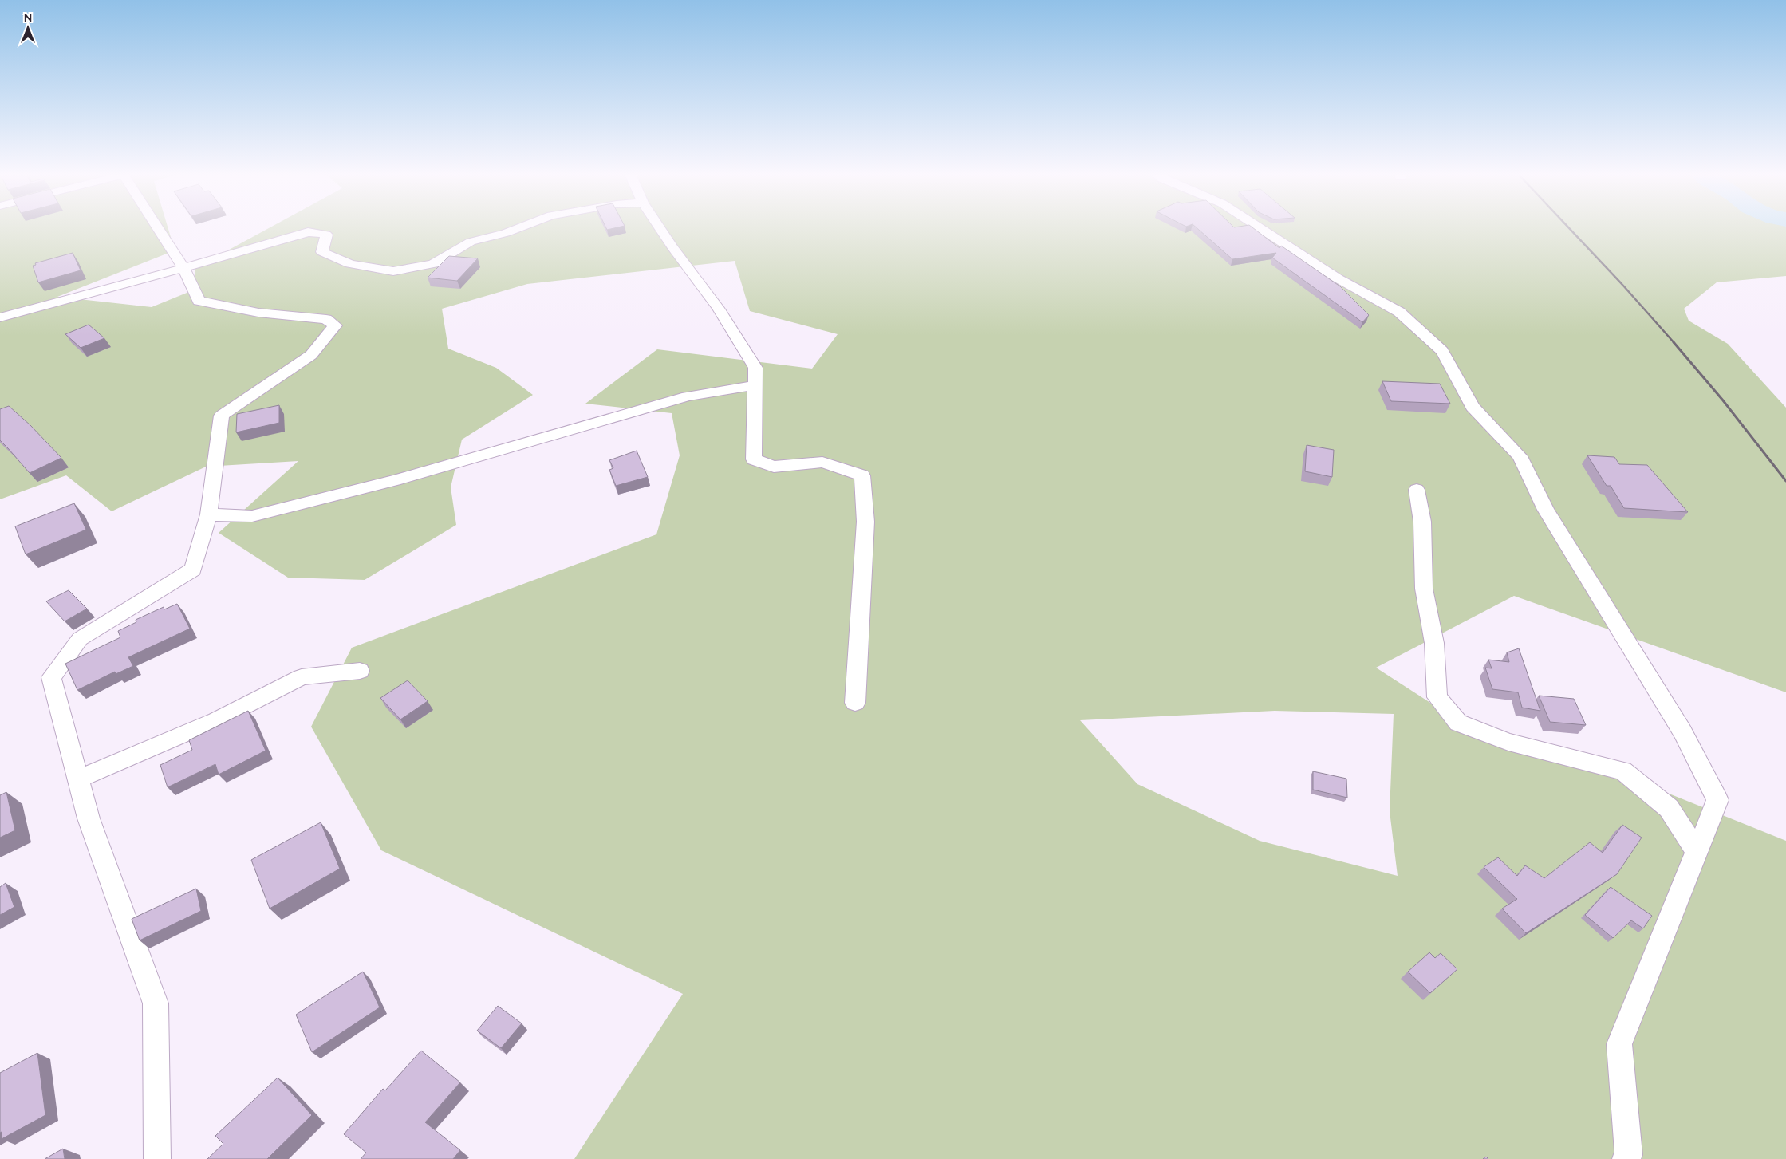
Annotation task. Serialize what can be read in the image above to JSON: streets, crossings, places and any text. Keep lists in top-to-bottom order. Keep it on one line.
{"north":"top"}
